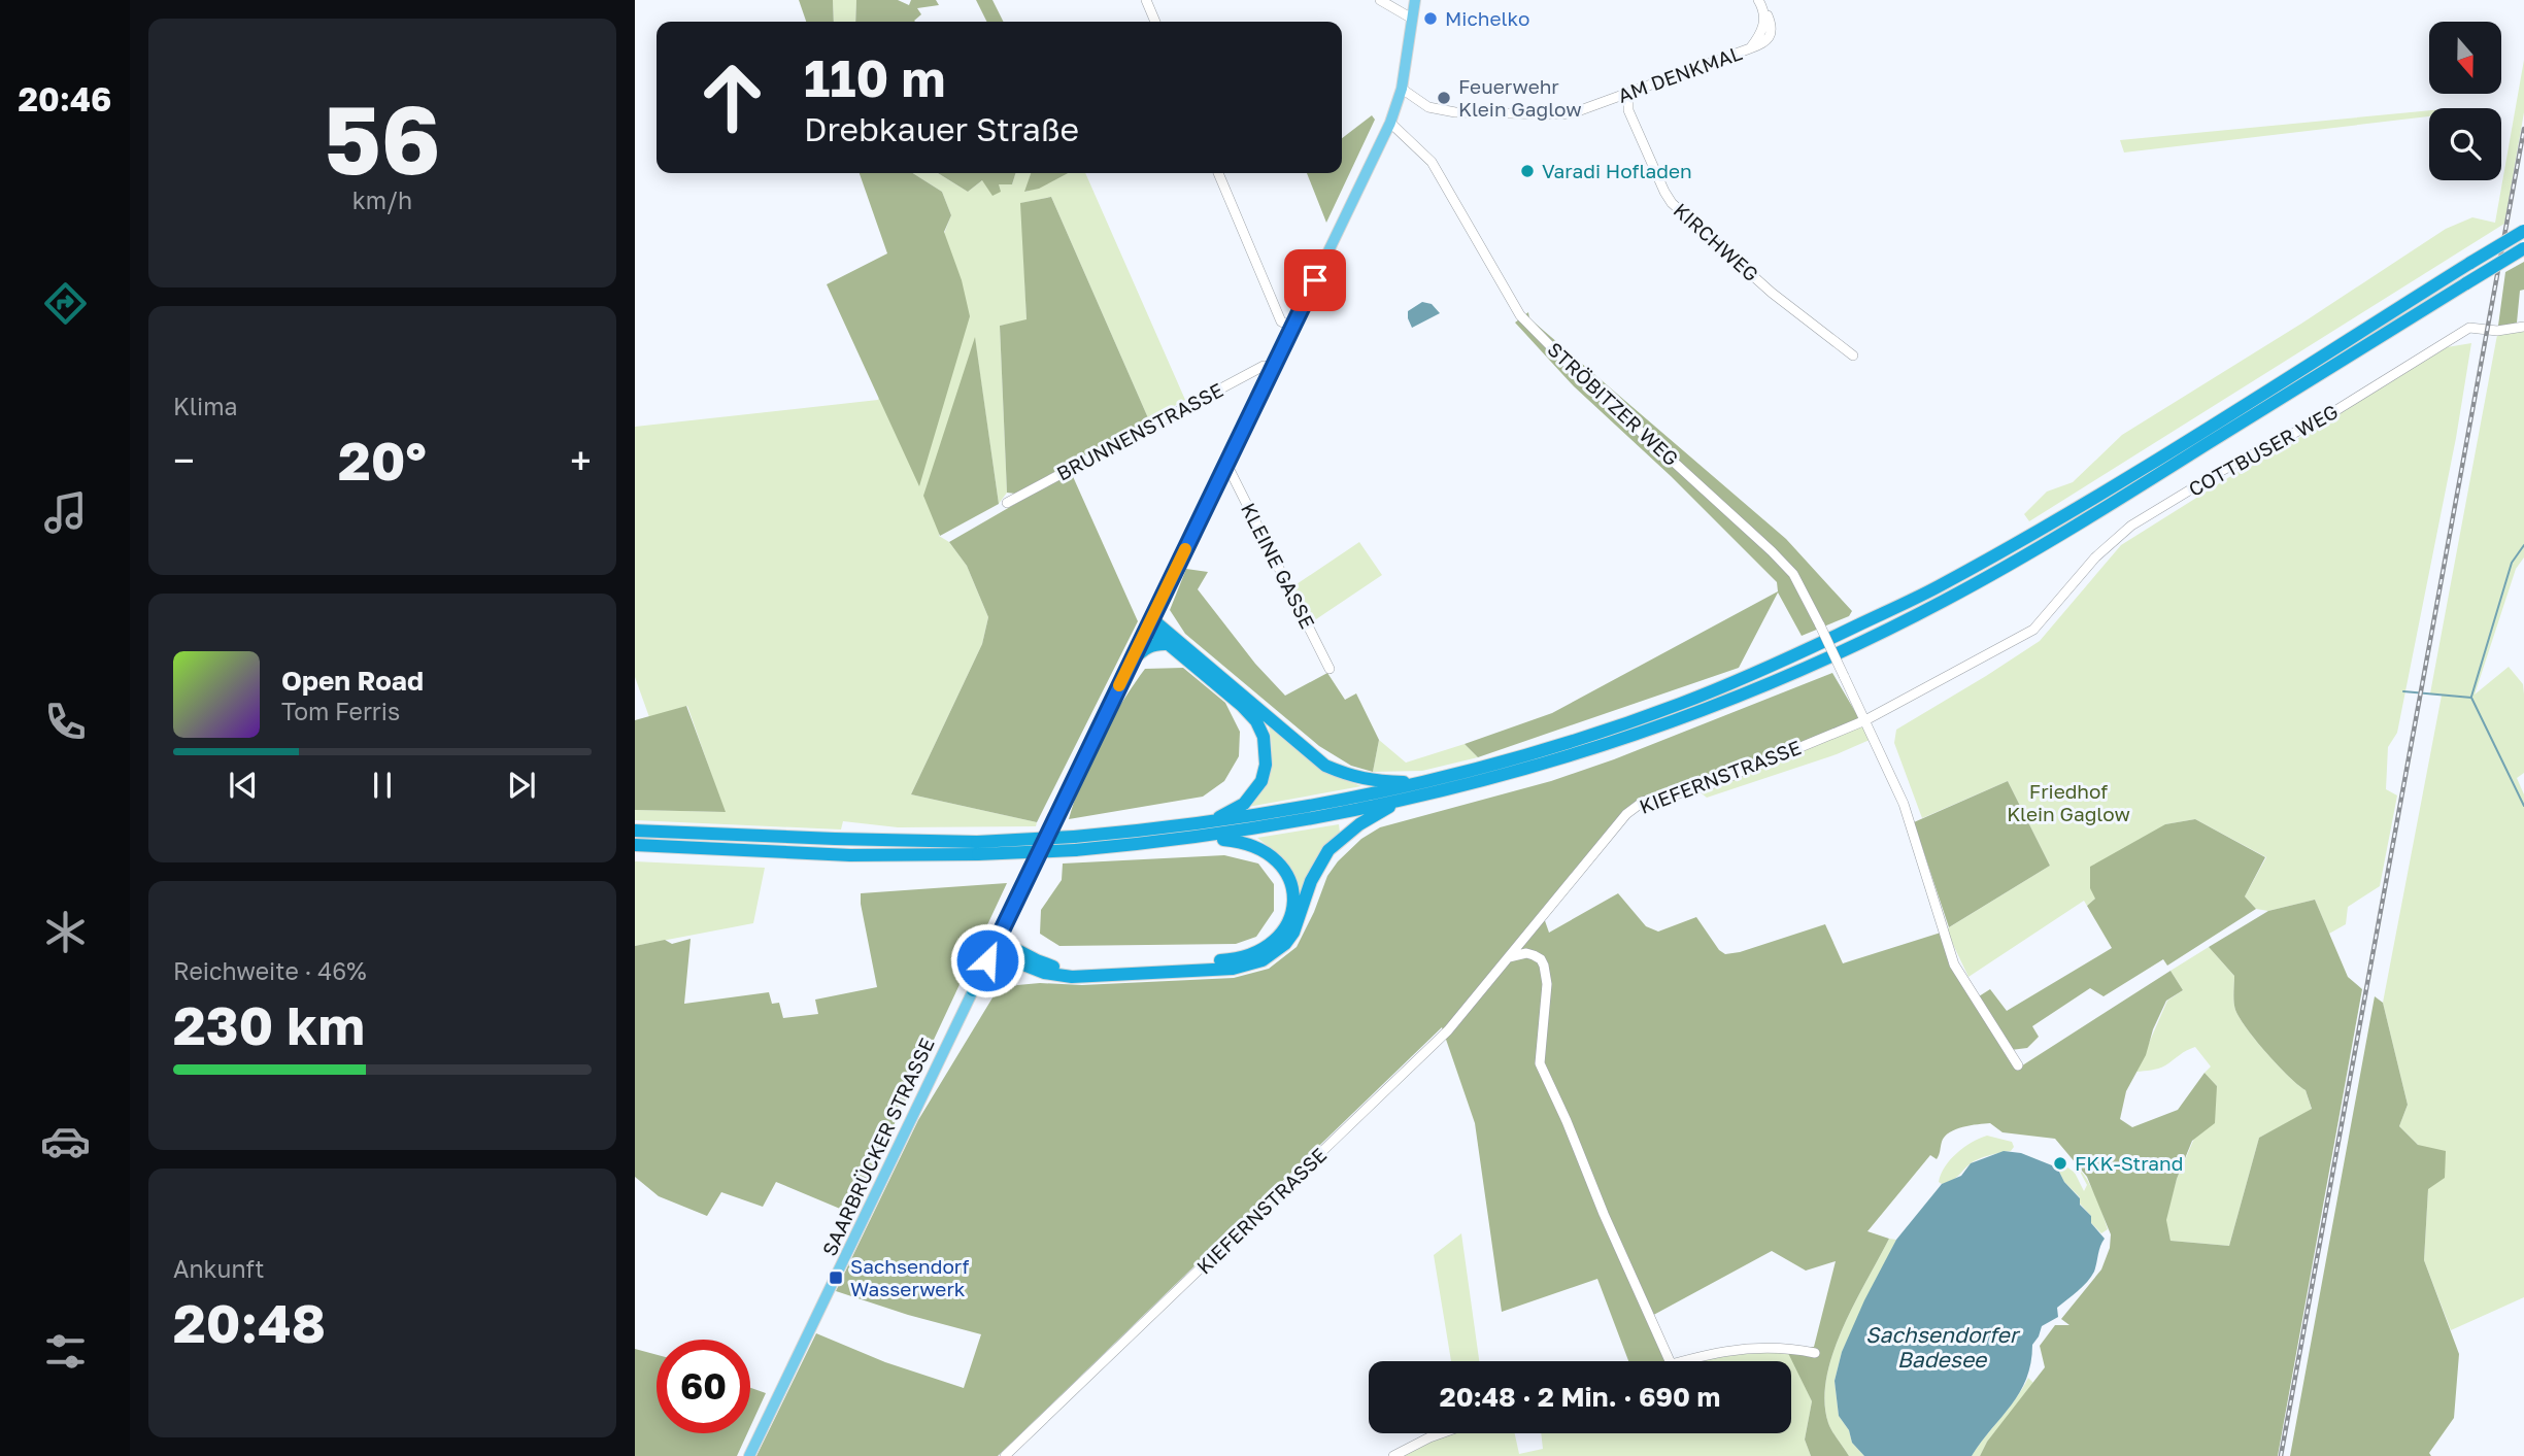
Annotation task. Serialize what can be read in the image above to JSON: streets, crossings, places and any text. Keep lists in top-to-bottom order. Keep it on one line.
{"streets":{"main road":["SAARBRÜCKER STRASSE"],"street":["AM DENKMAL","KIRCHWEG","STRÖBITZER WEG","BRUNNENSTRASSE","COTTBUSER WEG","KLEINE GASSE","KIEFERNSTRASSE"]},"crossings":[["AM DENKMAL","KIRCHWEG"],["AM DENKMAL","SAARBRÜCKER STRASSE"],["STRÖBITZER WEG","KIEFERNSTRASSE"],["STRÖBITZER WEG","SAARBRÜCKER STRASSE"],["BRUNNENSTRASSE","SAARBRÜCKER STRASSE"],["COTTBUSER WEG","KIEFERNSTRASSE"],["KLEINE GASSE","SAARBRÜCKER STRASSE"]],"water":["Sachsendorfer Badesee"],"parks":["Friedhof Klein Gaglow"],"places":{"other":["Michelko","Feuerwehr Klein Gaglow","Varadi Hofladen","FKK-Strand"],"transit":["Sachsendorf Wasserwerk"]},"north":"bottom","page":{"tabs":"20:46","tile":[["56","km/h"],"Klima",["Reichweite · 46%","230 km"],["Ankunft","20:48"]],"turn":["110 m","Drebkauer Straße"],"heat":["−","20°","+"],"song":["Open Road","Tom Ferris"],"limit":"60","trip":"20:48 · 2 Min. · 690 m"}}
